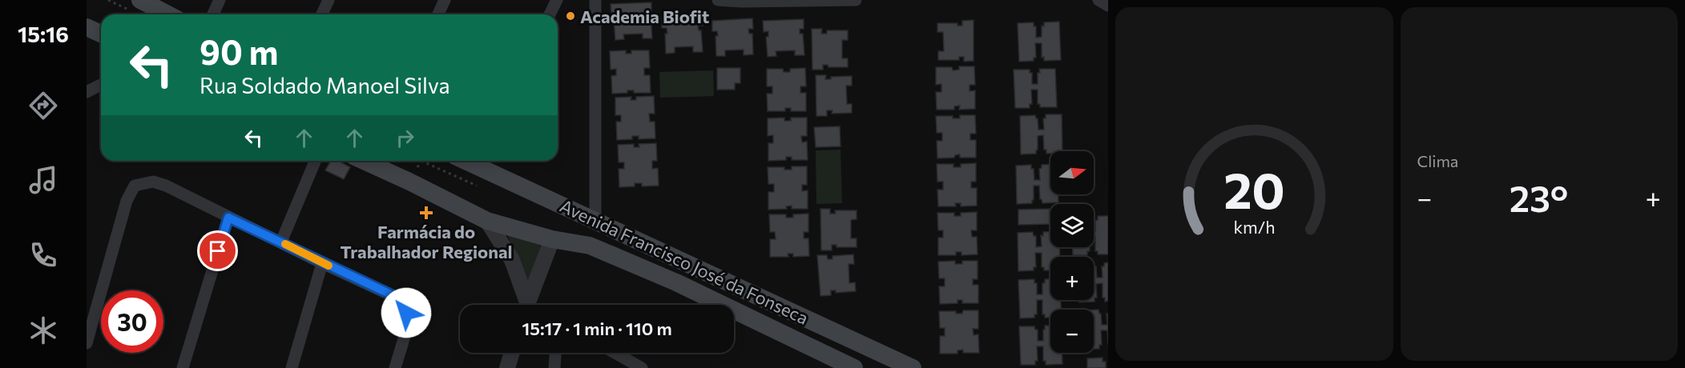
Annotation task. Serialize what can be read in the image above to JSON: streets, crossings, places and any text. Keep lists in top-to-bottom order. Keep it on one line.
{"streets":{"main road":["Avenida Francisco José da Fonseca"]},"places":{"other":["Academia Biofit"],"health":["Farmácia do Trabalhador Regional"]},"north":"right","page":{"tabs":"15:16","tile":"Clima","turn":["90 m","Rua Soldado Manoel Silva"],"map_buttons":["+","−"],"heat":["−","23°","+"],"limit":"30","trip":"15:17 · 1 min · 110 m","gauge":["20","km/h"]}}
